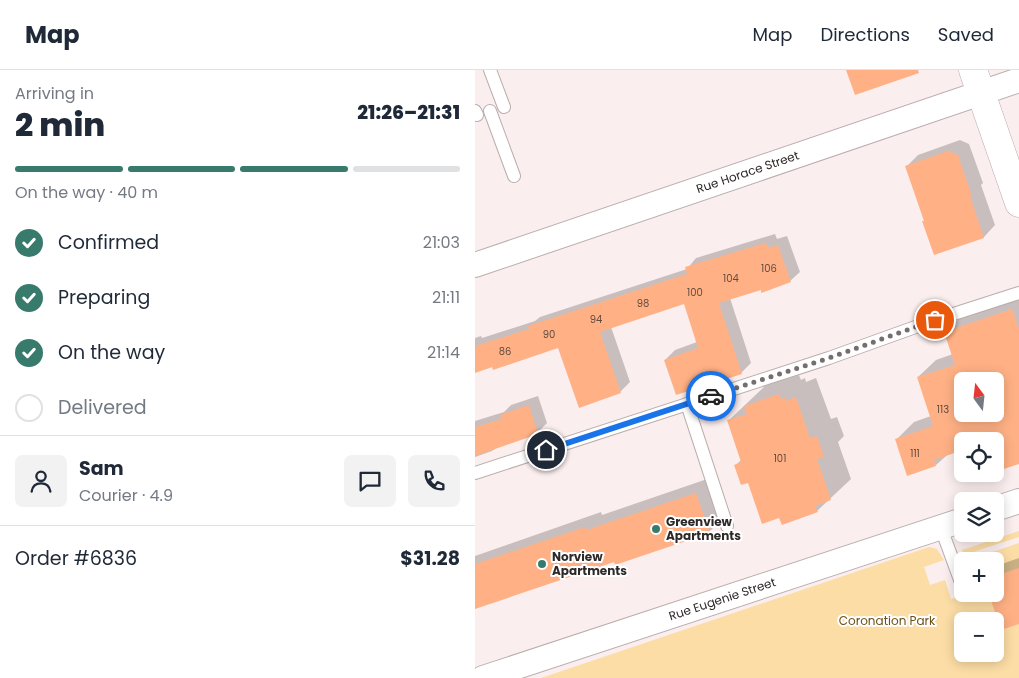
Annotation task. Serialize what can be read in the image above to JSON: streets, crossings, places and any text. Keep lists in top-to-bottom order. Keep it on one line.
{"streets":{"street":["Rue Horace Street","Rue Eugenie Street"]},"parks":["Coronation Park"],"places":["Greenview Apartments","Norview Apartments"],"house_numbers":["106","104","100","98","94","90","86","113","111","101"],"north":"top","page":{"header":"Map","nav":["Map","Directions","Saved"],"heading":["2 min","Arriving in","21:26–21:31"],"panel":["Sam","Courier · 4.9","Order #6836","$31.28"],"bar":"On the way · 40 m","list":[["Confirmed","21:03"],["Preparing","21:11"],["On the way","21:14"],"Delivered"],"map_buttons":["+","−"]}}
